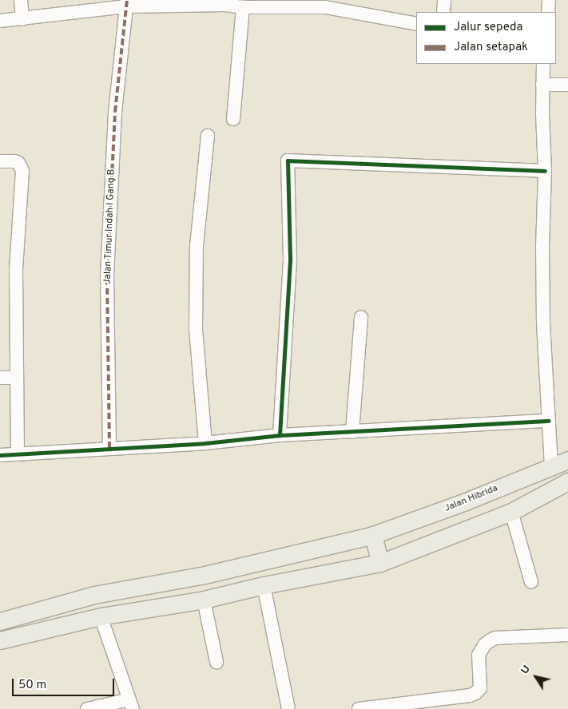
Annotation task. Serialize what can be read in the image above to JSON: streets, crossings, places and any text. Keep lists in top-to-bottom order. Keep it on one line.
{"streets":{"main road":["Jalan Hibrida"],"street":["Jalan Timur Indah I Gang B"]},"legend":["Jalur sepeda","Jalan setapak"],"scale_bar":"50 m","north":"top left"}
